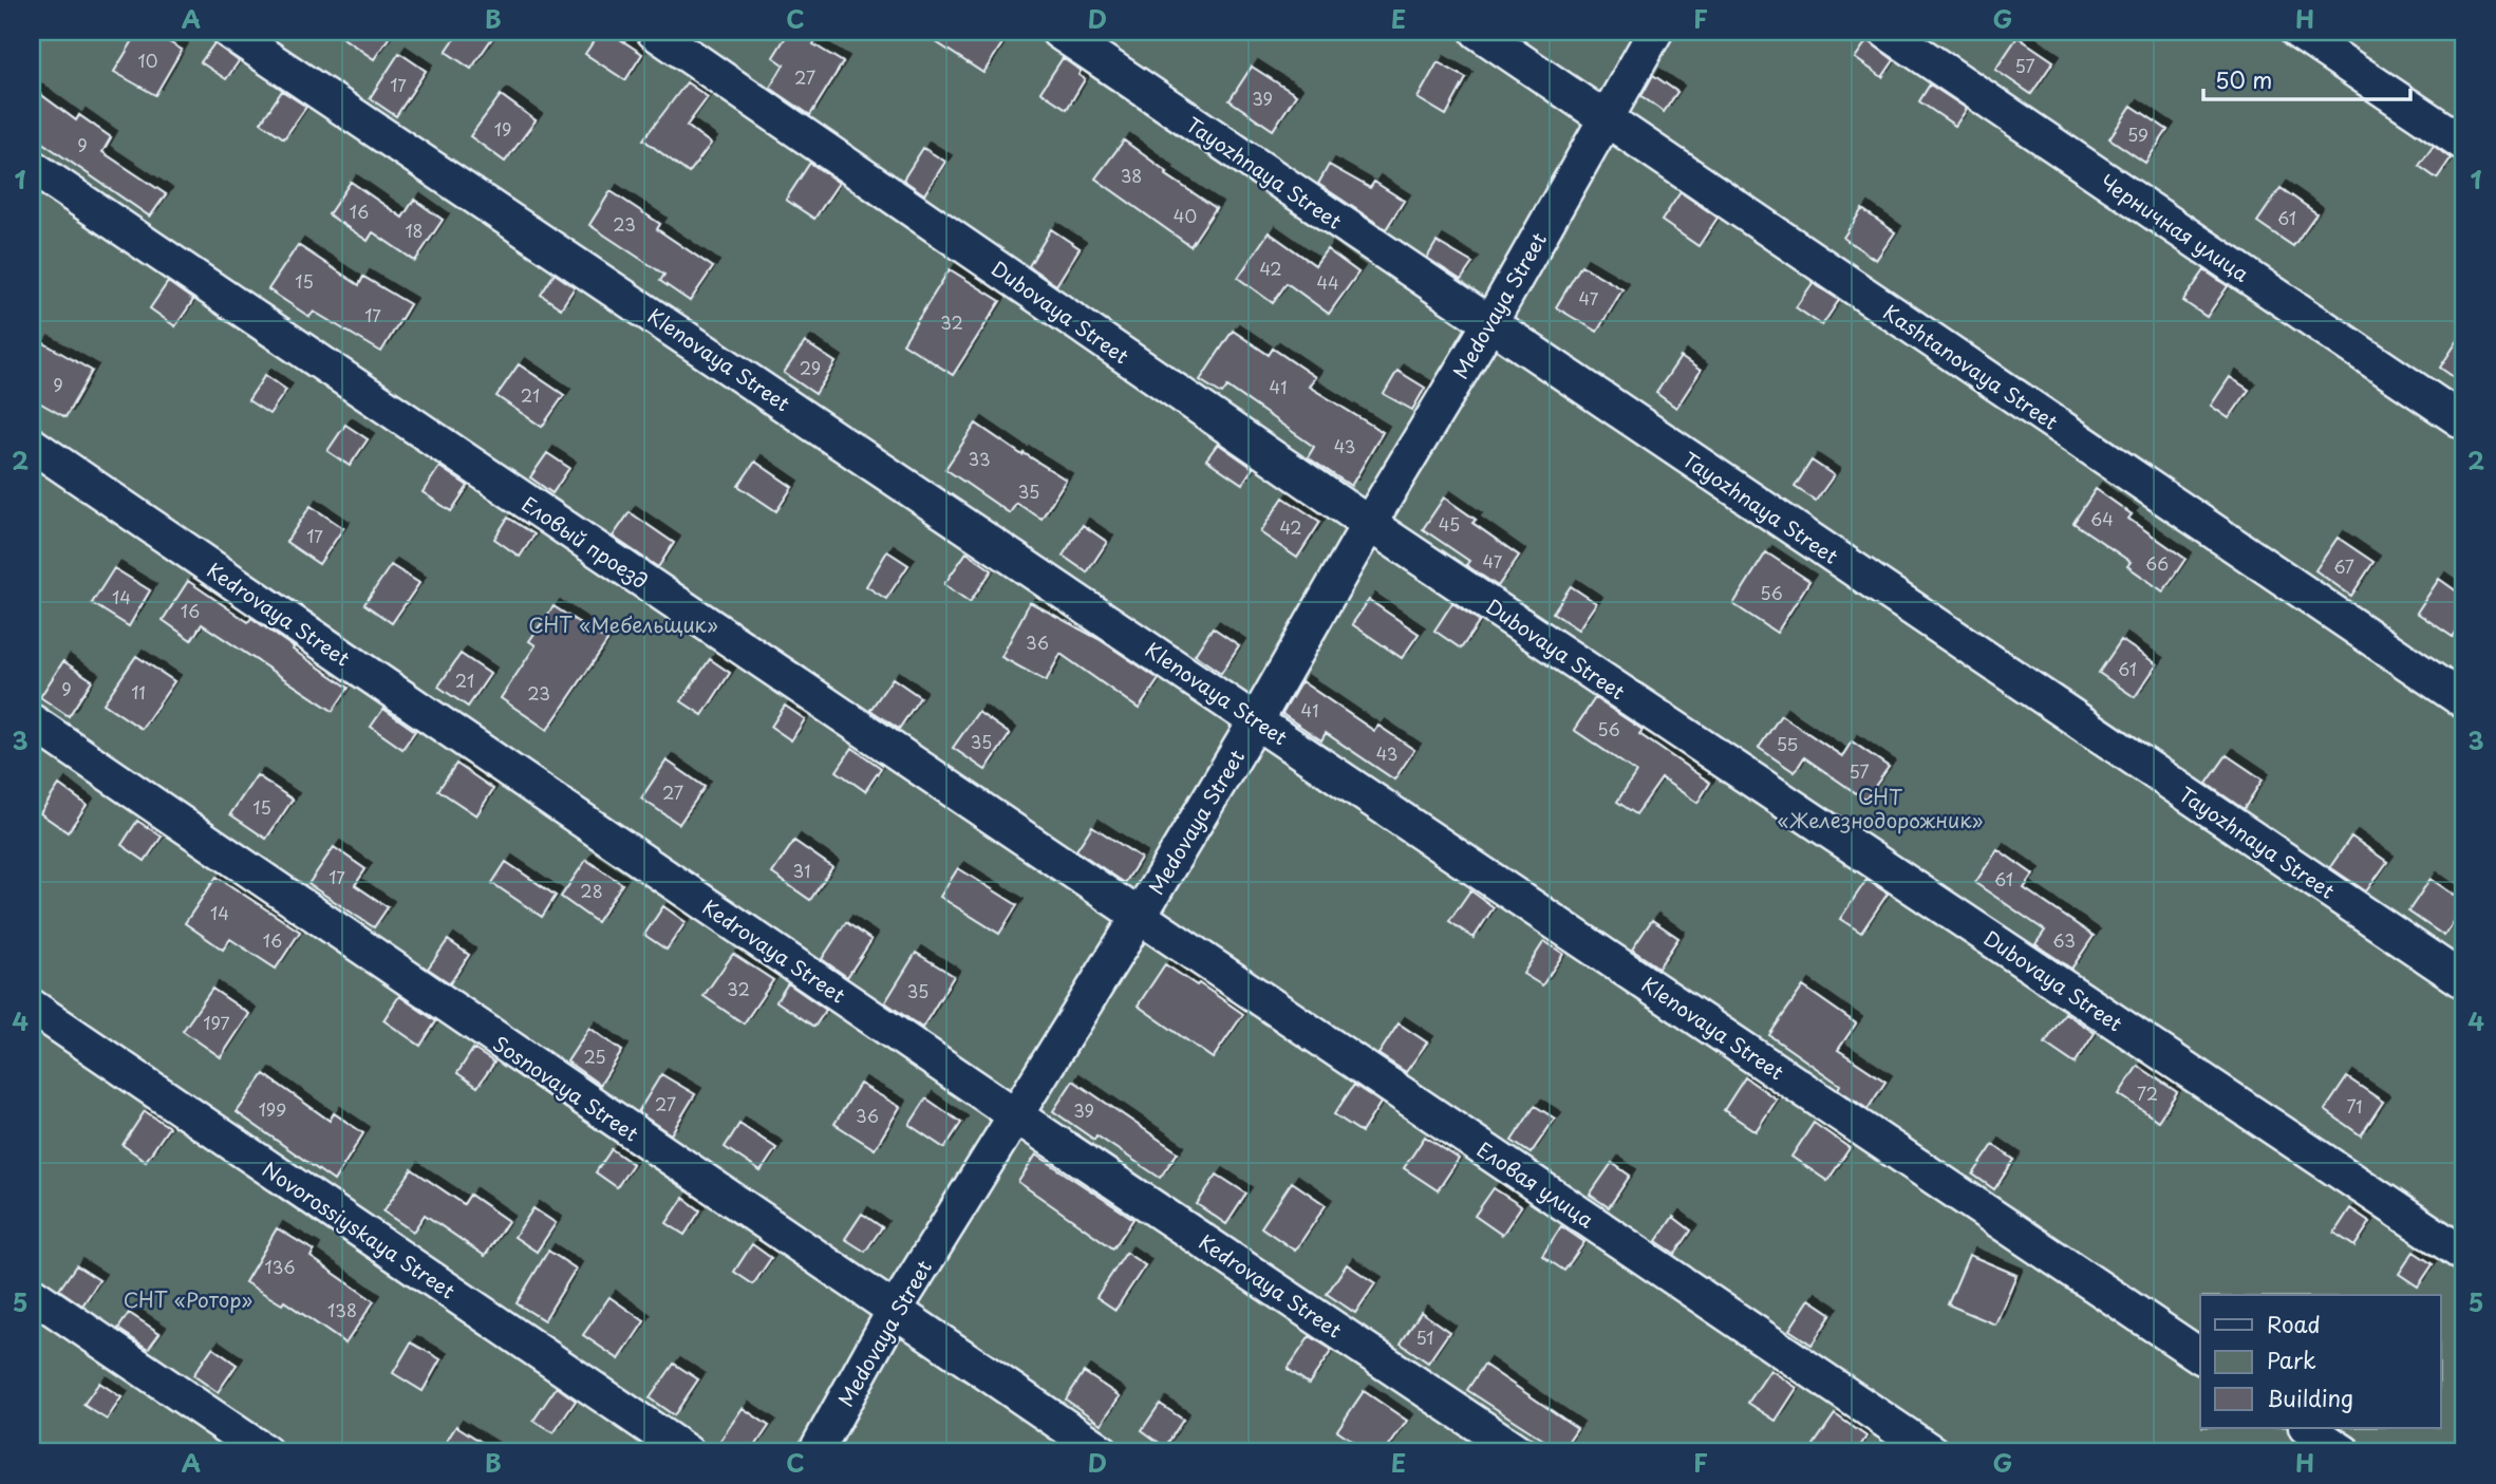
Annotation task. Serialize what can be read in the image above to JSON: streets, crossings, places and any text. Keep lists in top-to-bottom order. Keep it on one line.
{"streets":{"street":["Tayozhnaya Street","Черничная улица","Medovaya Street","Dubovaya Street","Klenovaya Street","Kashtanovaya Street","Еловый проезд","Kedrovaya Street","Sosnovaya Street","Еловая улица","Novorossiyskaya Street"]},"crossings":[["Tayozhnaya Street","Medovaya Street"],["Medovaya Street","Dubovaya Street"],["Medovaya Street","Klenovaya Street"],["Medovaya Street","Kashtanovaya Street"],["Medovaya Street","Еловый проезд"],["Medovaya Street","Kedrovaya Street"],["Medovaya Street","Sosnovaya Street"],["Medovaya Street","Еловая улица"],["Еловый проезд","Еловая улица"]],"parks":["СНТ «Мебельщик»","СНТ «Железнодорожник»","СНТ «Ротор»"],"house_numbers":["10","57","27","17","39","19","59","9","38","16","40","61","23","18","42","15","44","47","17","32","29","9","41","21","43","33","35","64","45","42","17","47","66","67","56","14","16","36","61","21","9","11","23","41","56","35","55","43","57","27","15","31","17","61","28","14","16","63","32","35","197","25","72","27","71","199","39","36","136","138","51"],"legend":["Road","Park","Building"],"scale_bar":"50 m","grid":{"columns":["A","B","C","D","E","F","G","H"],"rows":["1","2","3","4","5"]}}
